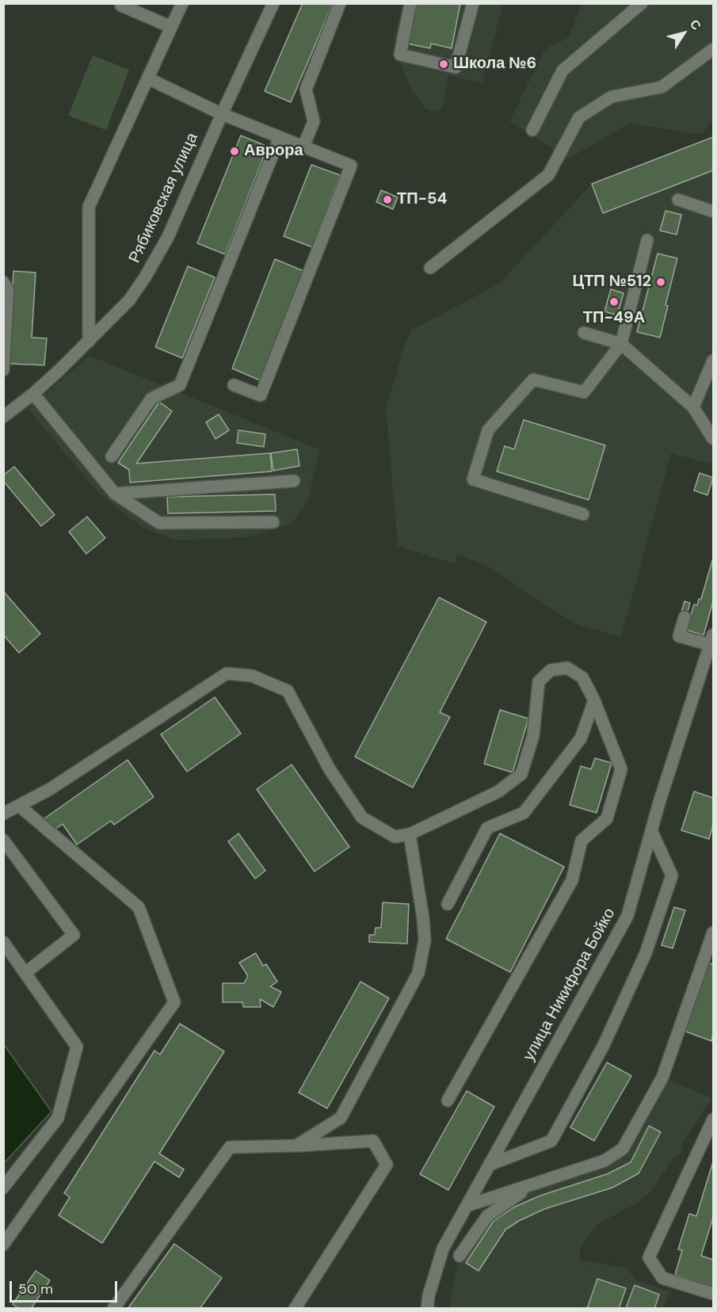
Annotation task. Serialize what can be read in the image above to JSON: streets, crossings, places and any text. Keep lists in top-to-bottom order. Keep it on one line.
{"streets":{"street":["Рябиковская улица","улица Никифора Бойко"]},"places":["Школа №6","Аврора","ТП-54","ЦТП №512","ТП-49А"],"scale_bar":"50 m","north":"top right"}
